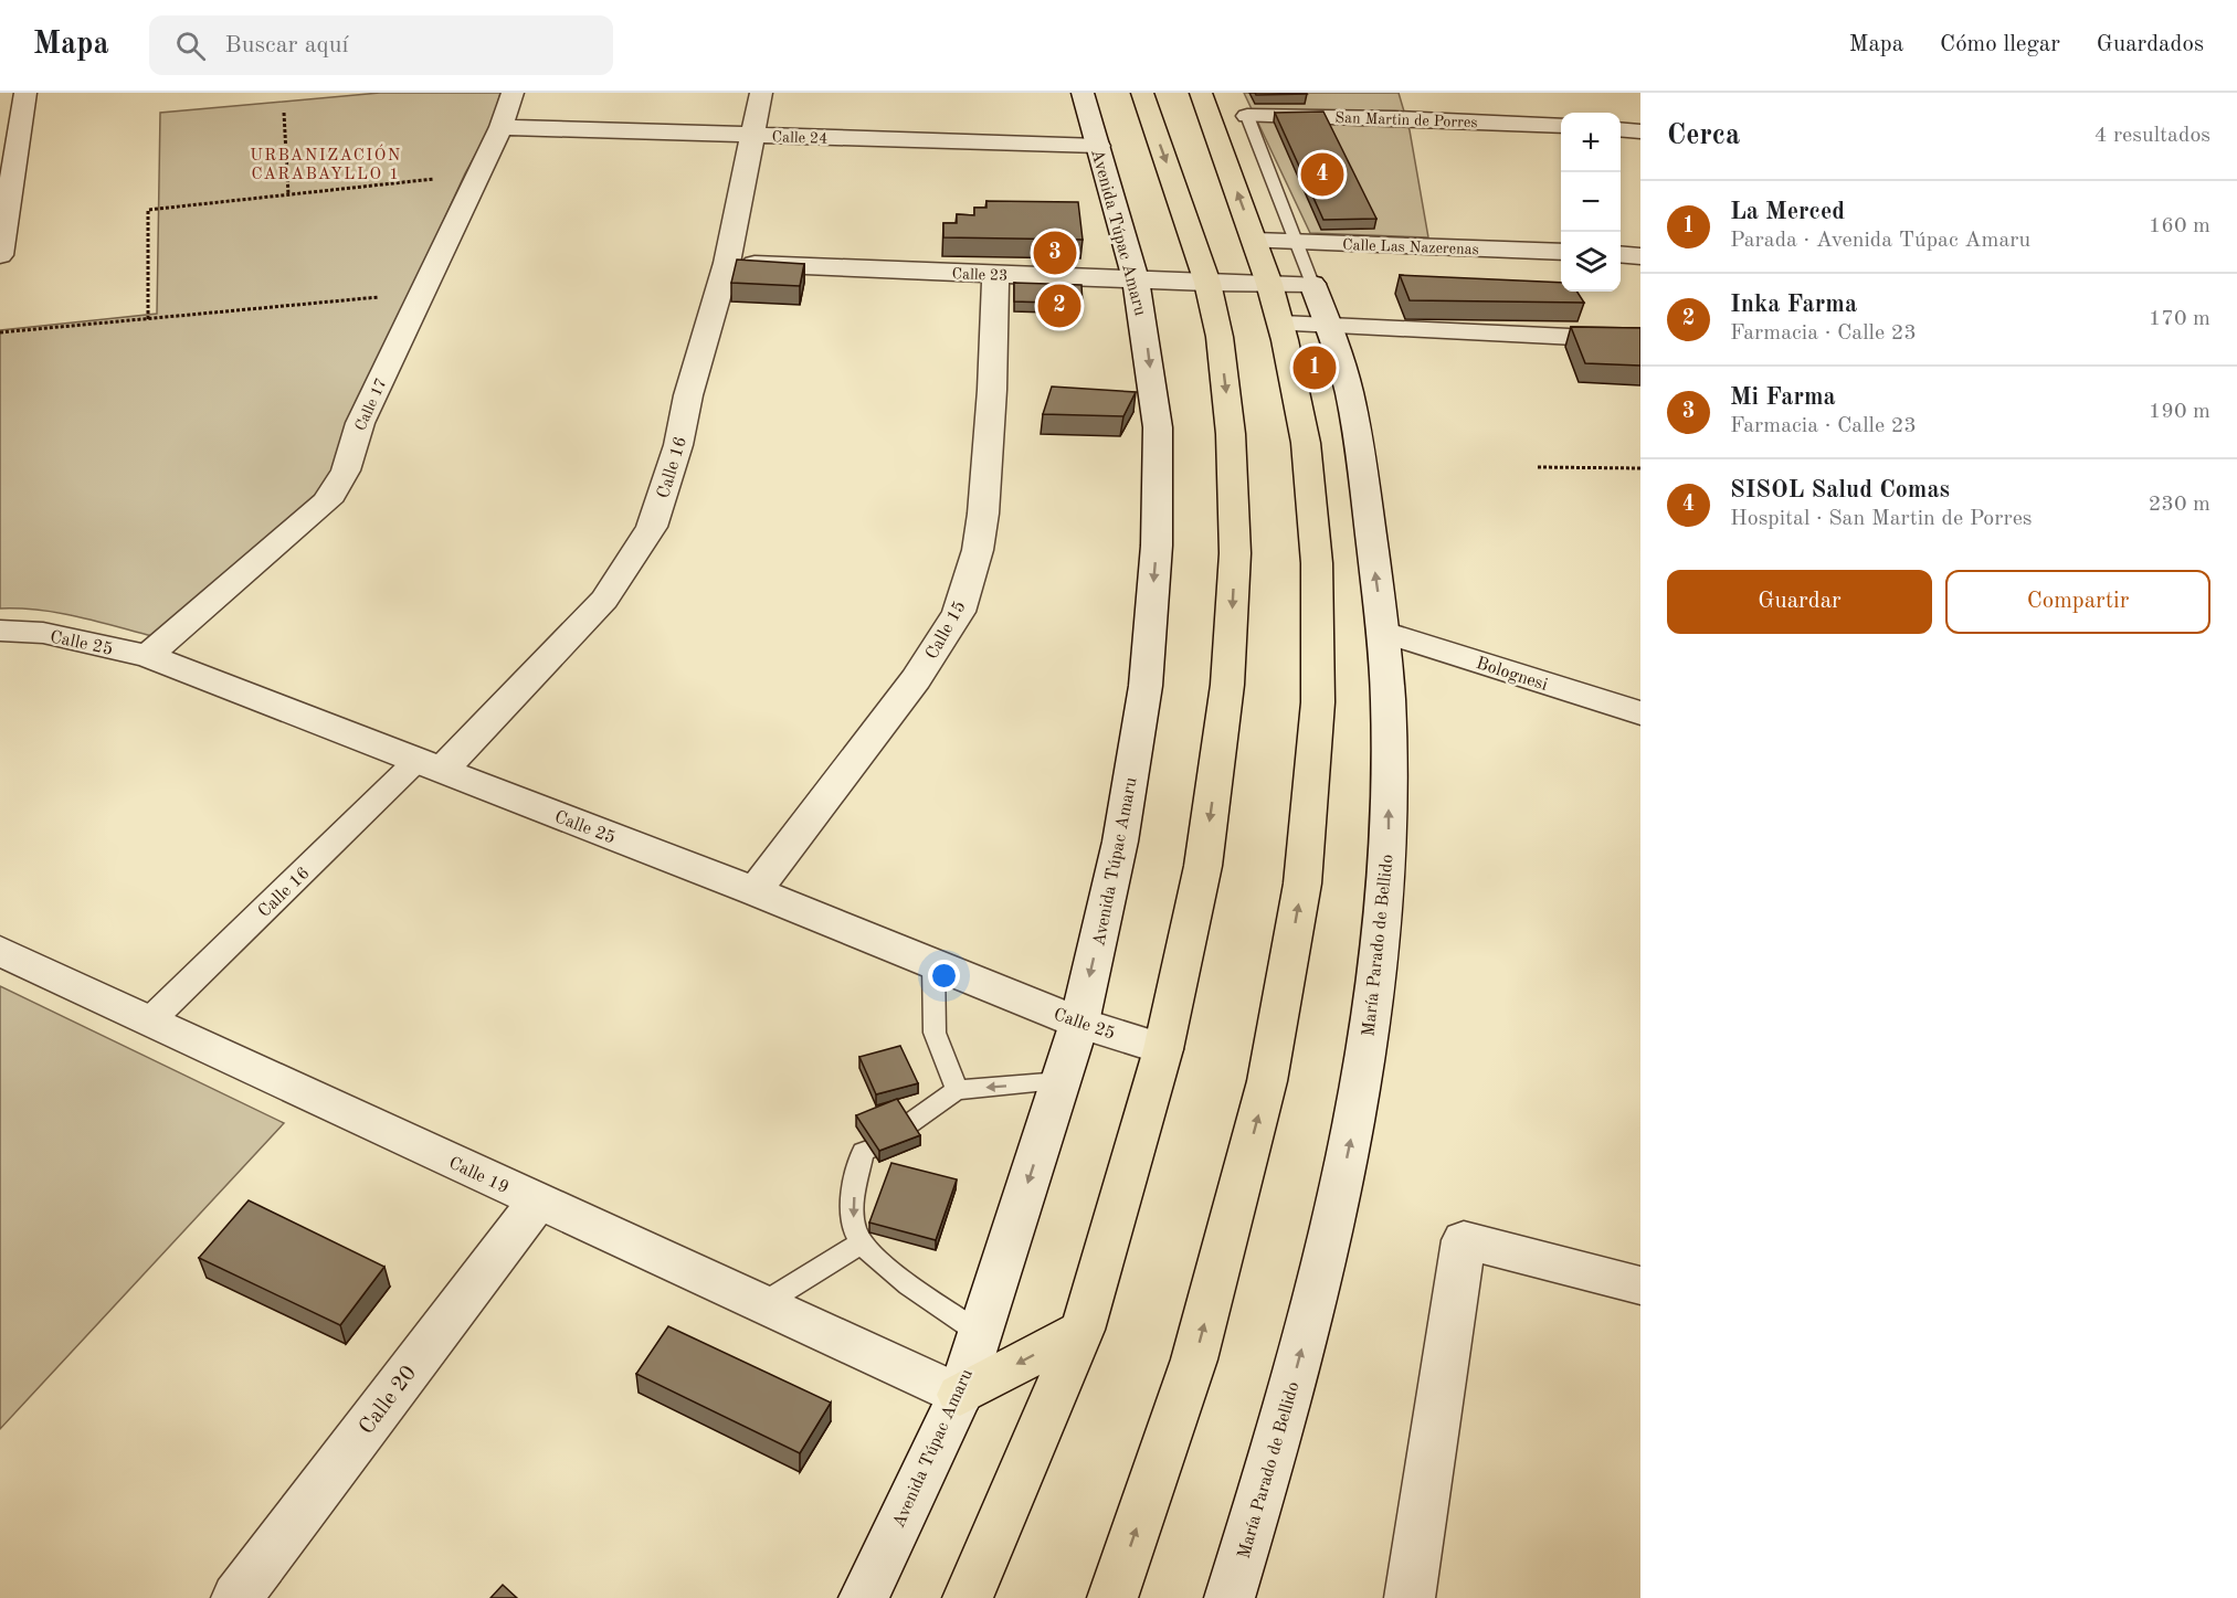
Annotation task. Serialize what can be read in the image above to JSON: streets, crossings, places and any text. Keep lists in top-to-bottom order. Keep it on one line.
{"streets":{"street":["San Martin de Porres","Calle 24","Avenida Túpac Amaru","Calle Las Nazerenas","Calle 23","Calle 17","Calle 16","Calle 15","Calle 25","Bolognesi","María Parado de Bellido","Calle 19","Calle 20"]},"crossings":[["Calle 24","Avenida Túpac Amaru"],["Calle 24","Calle 17"],["Calle 24","Calle 16"],["Avenida Túpac Amaru","Calle 23"],["Avenida Túpac Amaru","Calle 25"],["Avenida Túpac Amaru","Calle 19"],["Calle 23","Calle 16"],["Calle 23","Calle 15"],["Calle 23","María Parado de Bellido"],["Calle 17","Calle 25"],["Calle 16","Calle 25"],["Calle 16","Calle 19"],["Calle 15","Calle 25"],["Bolognesi","María Parado de Bellido"],["Calle 19","Calle 20"]],"one_way":["Avenida Túpac Amaru","María Parado de Bellido"],"districts":["URBANIZACIÓN CARABAYLLO 1"],"page":{"header":"Mapa","search":"Buscar aquí","nav":["Mapa","Cómo llegar","Guardados"],"heading":["Cerca","4 resultados"],"map_buttons":["+","−"],"pins":["4","3","2","1"],"list":[{"mark":"1","name":"La Merced","note":"Parada · Avenida Túpac Amaru","value":"160 m"},{"mark":"2","name":"Inka Farma","note":"Farmacia · Calle 23","value":"170 m"},{"mark":"3","name":"Mi Farma","note":"Farmacia · Calle 23","value":"190 m"},{"mark":"4","name":"SISOL Salud Comas","note":"Hospital · San Martin de Porres","value":"230 m"}],"buttons":["Guardar","Compartir"]}}
